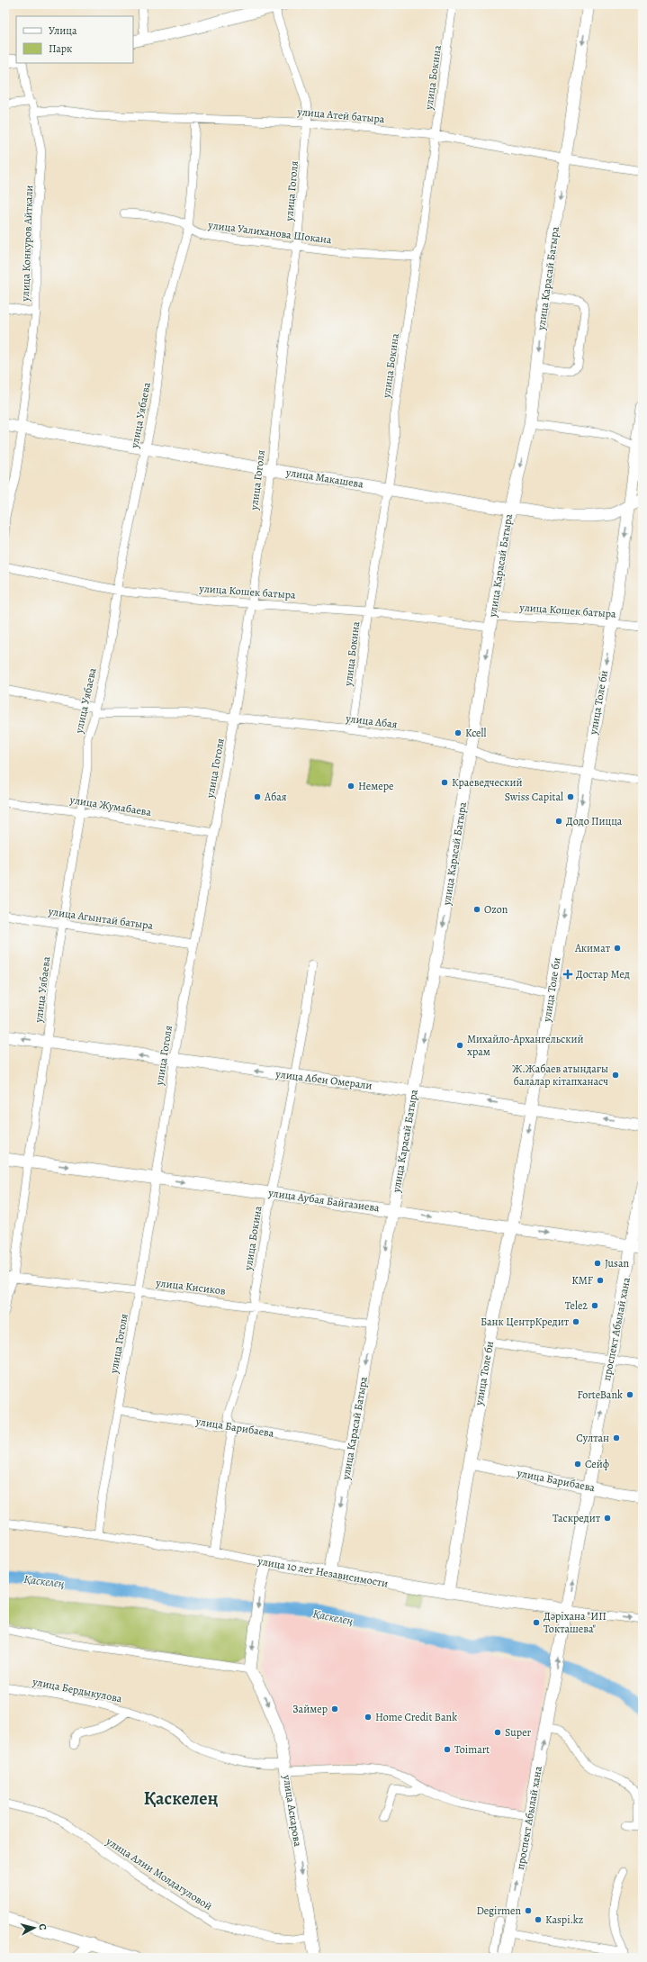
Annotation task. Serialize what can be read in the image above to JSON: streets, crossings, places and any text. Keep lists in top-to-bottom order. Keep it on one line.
{"streets":{"main road":["улица Карасай Батыра","улица Макашева","улица Толе би","улица Абен Омерали","улица Аубая Байгазиева","проспект Абылай хана","улица Барибаева","улица 10 лет Независимости","улица Аскарова"],"street":["улица Бокина","улица Атей батыра","улица Гоголя","улица Уалиханова Шокана","улица Конкуров Айткали","улица Уябаева","улица Кошек батыра","улица Абая","улица Жумабаева","улица Агынтай батыра","улица Кисиков","улица Бердыкулова","улица Алии Молдагуловой"]},"crossings":[["улица Бокина","улица Атей батыра"],["улица Бокина","улица Уалиханова Шокана"],["улица Бокина","улица Макашева"],["улица Бокина","улица Кошек батыра"],["улица Бокина","улица Абая"],["улица Бокина","улица Абен Омерали"],["улица Бокина","улица Аубая Байгазиева"],["улица Бокина","улица Кисиков"],["улица Бокина","улица Барибаева"],["улица Бокина","улица 10 лет Независимости"],["улица Атей батыра","улица Гоголя"],["улица Атей батыра","улица Конкуров Айткали"],["улица Атей батыра","улица Карасай Батыра"],["улица Атей батыра","улица Уябаева"],["улица Гоголя","улица Уалиханова Шокана"],["улица Гоголя","улица Макашева"],["улица Гоголя","улица Кошек батыра"],["улица Гоголя","улица Абая"],["улица Гоголя","улица Жумабаева"],["улица Гоголя","улица Агынтай батыра"],["улица Гоголя","улица Абен Омерали"],["улица Гоголя","улица Аубая Байгазиева"],["улица Гоголя","улица Кисиков"],["улица Гоголя","улица Барибаева"],["улица Гоголя","улица 10 лет Независимости"],["улица Уалиханова Шокана","улица Уябаева"],["улица Конкуров Айткали","улица Макашева"],["улица Карасай Батыра","улица Макашева"],["улица Карасай Батыра","улица Кошек батыра"],["улица Карасай Батыра","улица Абая"],["улица Карасай Батыра","улица Абен Омерали"],["улица Карасай Батыра","улица Аубая Байгазиева"],["улица Карасай Батыра","улица Кисиков"],["улица Карасай Батыра","улица Барибаева"],["улица Карасай Батыра","улица 10 лет Независимости"],["улица Уябаева","улица Макашева"],["улица Уябаева","улица Кошек батыра"],["улица Уябаева","улица Абая"],["улица Уябаева","улица Жумабаева"],["улица Уябаева","улица Агынтай батыра"],["улица Уябаева","улица Абен Омерали"],["улица Уябаева","улица Аубая Байгазиева"],["улица Уябаева","улица Кисиков"],["улица Макашева","улица Толе би"],["улица Кошек батыра","улица Толе би"],["улица Толе би","улица Абая"],["улица Толе би","улица Абен Омерали"],["улица Толе би","улица Аубая Байгазиева"],["улица Толе би","улица Барибаева"],["улица Толе би","улица 10 лет Независимости"],["улица Аубая Байгазиева","проспект Абылай хана"],["проспект Абылай хана","улица Барибаева"],["проспект Абылай хана","улица 10 лет Независимости"],["проспект Абылай хана","улица Бердыкулова"],["улица Бердыкулова","улица Аскарова"],["улица Аскарова","улица Алии Молдагуловой"]],"one_way":["улица Карасай Батыра","улица Толе би","улица Абен Омерали","улица Аубая Байгазиева","проспект Абылай хана","улица Аскарова"],"districts":["Қаскелең"],"water":["Қаскелең"],"places":{"other":["Kcell","Краеведческий","Немере","Абая","Swiss Capital","Додо Пицца","Ozon","Акимат","Михайло-Архангельский храм","Ж.Жабаев атындағы балалар кітапханасч","Jusan","KMF","Tele2","Банк ЦентрКредит","ForteBank","Султан","Сейф","Таскредит","Дәріхана \"ИП Токташева\"","Займер","Home Credit Bank","Super","Toimart","Degirmen","Kaspi.kz"],"health":["Достар Мед"]},"legend":["Улица","Парк"],"north":"right"}
